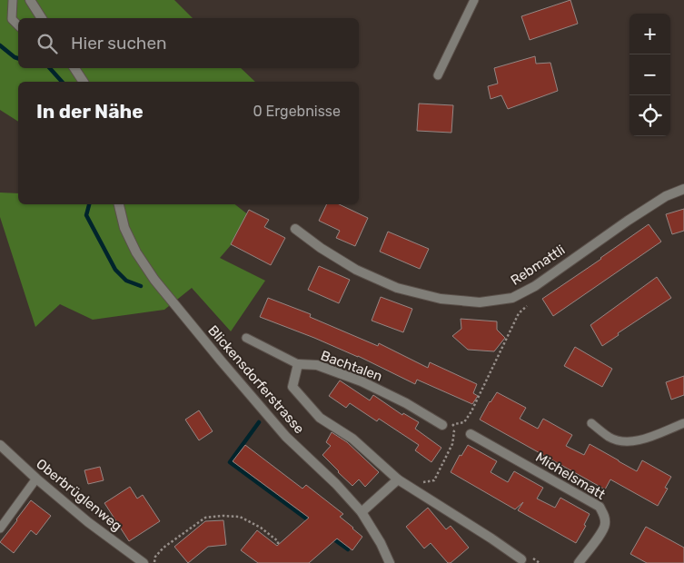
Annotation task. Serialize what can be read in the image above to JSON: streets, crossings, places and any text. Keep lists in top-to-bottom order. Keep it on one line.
{"streets":{"street":["Rebmattli","Bachtalen","Blickensdorferstrasse","Michelsmatt","Oberbrüglenweg"]},"page":{"map_buttons":["+","−"],"search":"Hier suchen","heading":["In der Nähe","0 Ergebnisse"]}}
